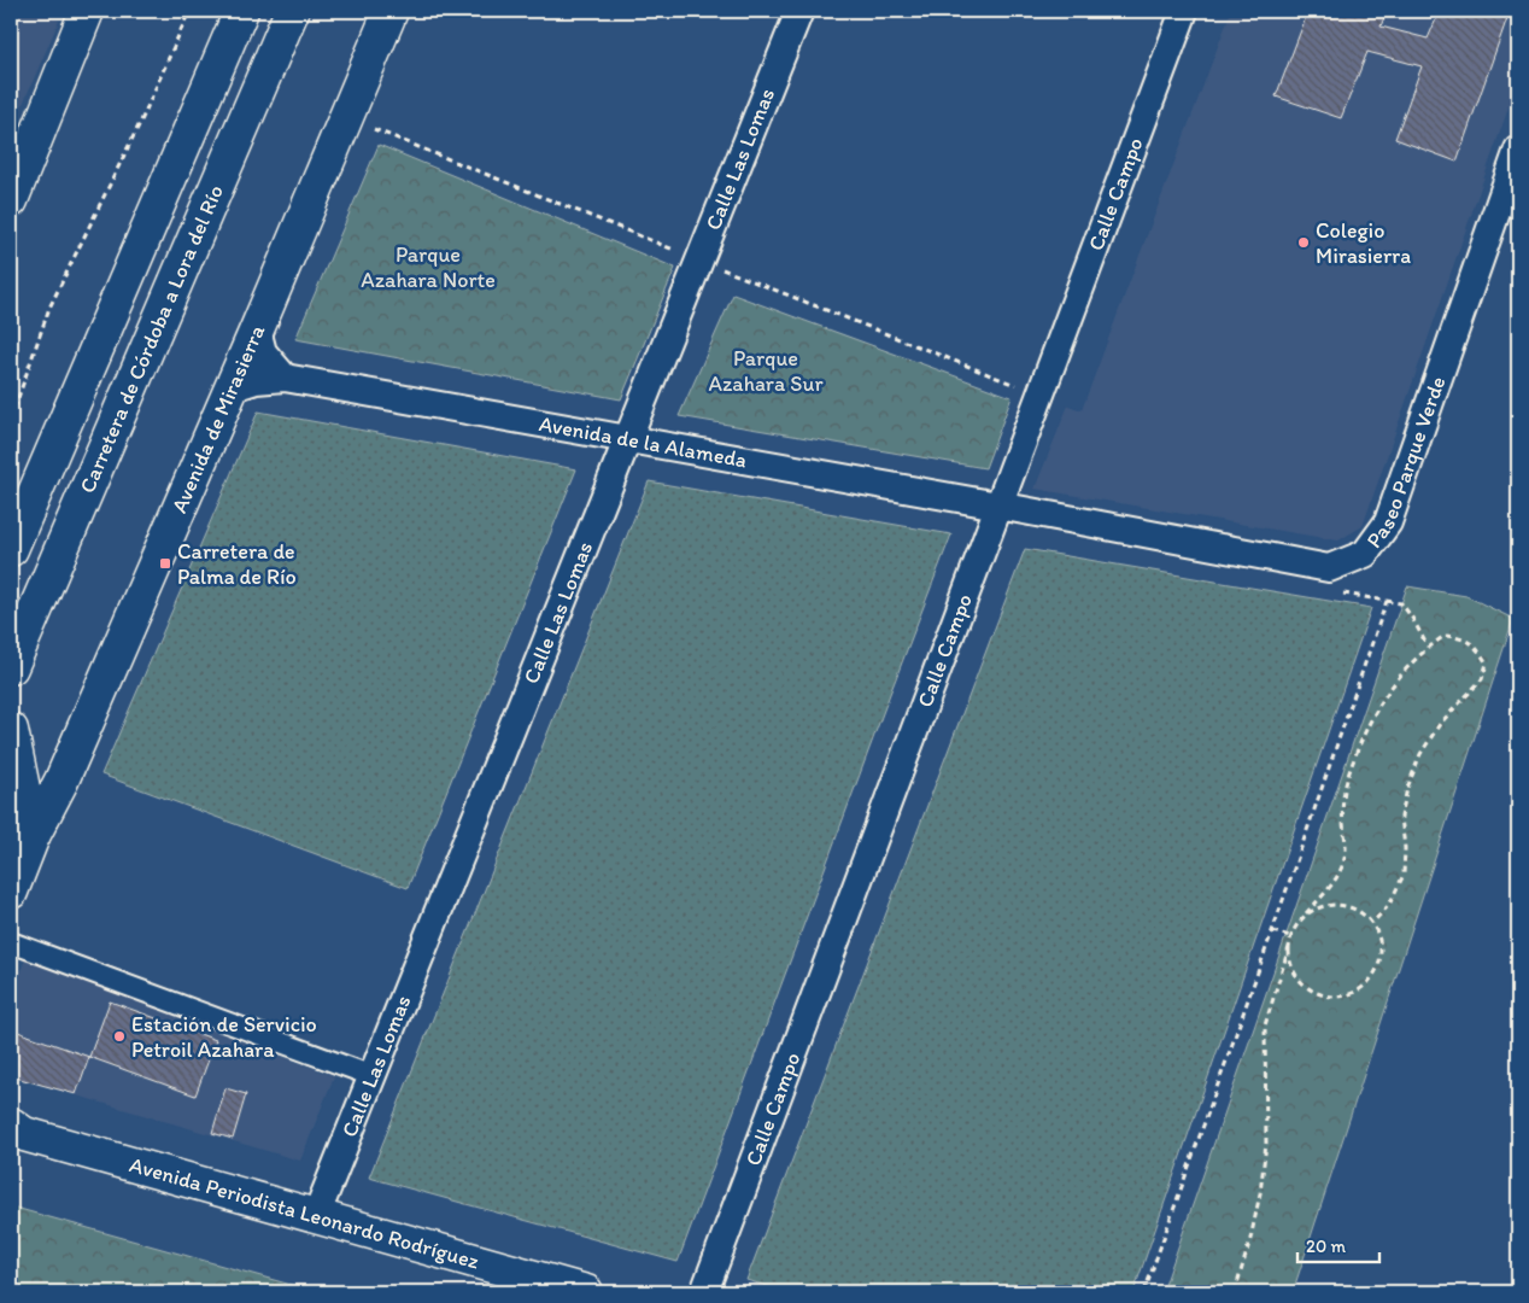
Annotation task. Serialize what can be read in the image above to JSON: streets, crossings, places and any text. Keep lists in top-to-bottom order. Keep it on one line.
{"streets":{"street":["Calle Las Lomas","Calle Campo","Carretera de Córdoba a Lora del Río","Avenida de Mirasierra","Avenida de la Alameda","Paseo Parque Verde","Avenida Periodista Leonardo Rodríguez"]},"crossings":[["Calle Las Lomas","Avenida de la Alameda"],["Calle Las Lomas","Avenida Periodista Leonardo Rodríguez"],["Calle Campo","Avenida de la Alameda"],["Calle Campo","Paseo Parque Verde"],["Avenida de Mirasierra","Avenida de la Alameda"],["Avenida de la Alameda","Paseo Parque Verde"]],"parks":["Parque Azahara Norte","Parque Azahara Sur"],"places":{"other":["Colegio Mirasierra","Estación de Servicio Petroil Azahara"],"transit":["Carretera de Palma de Río"]},"scale_bar":"20 m"}
